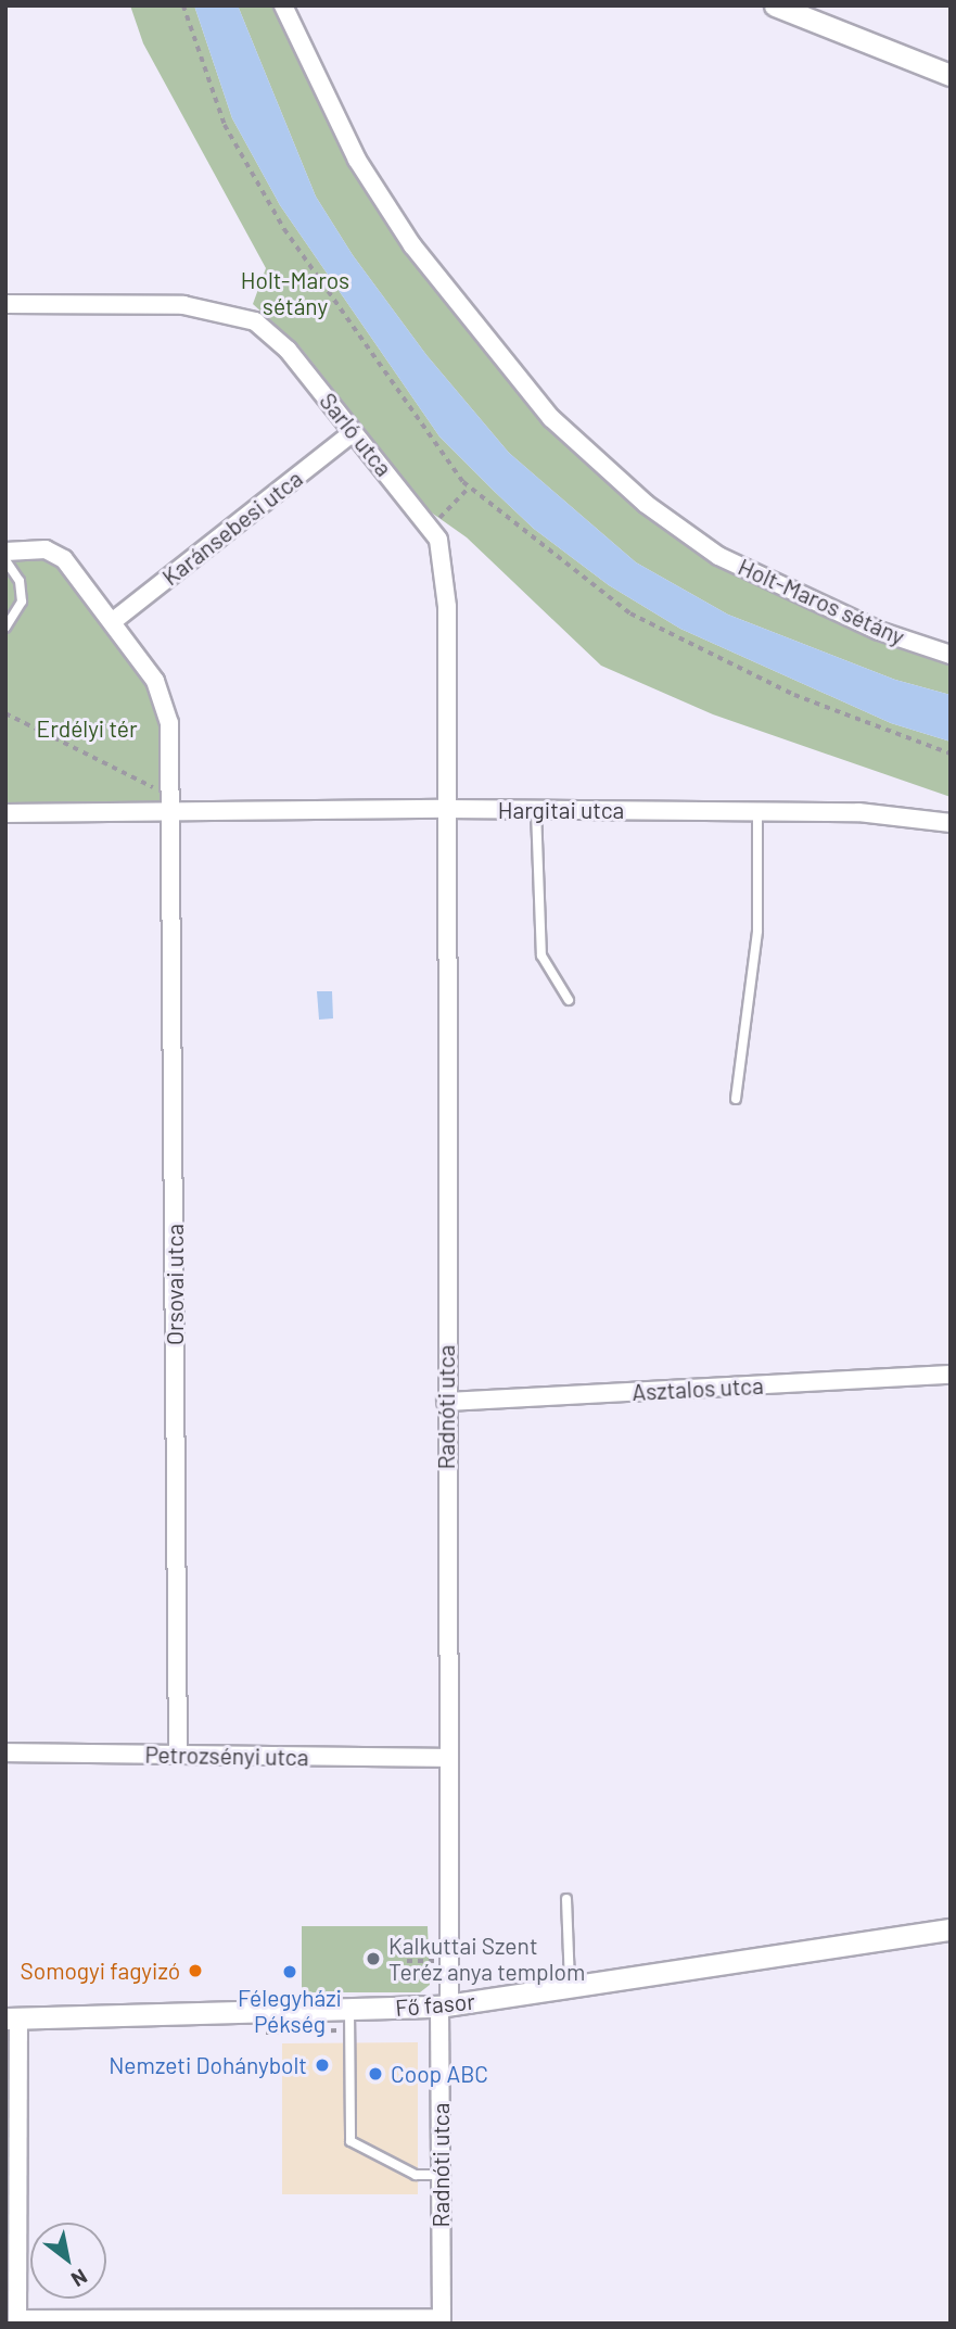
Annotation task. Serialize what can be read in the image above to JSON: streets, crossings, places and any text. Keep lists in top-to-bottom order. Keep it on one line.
{"streets":{"street":["Sarló utca","Karánsebesi utca","Holt-Maros sétány","Hargitai utca","Orsovai utca","Asztalos utca","Radnóti utca","Petrozsényi utca","Fő fasor"]},"crossings":[["Sarló utca","Karánsebesi utca"],["Sarló utca","Hargitai utca"],["Sarló utca","Radnóti utca"],["Hargitai utca","Orsovai utca"],["Hargitai utca","Radnóti utca"],["Orsovai utca","Petrozsényi utca"],["Asztalos utca","Radnóti utca"],["Radnóti utca","Petrozsényi utca"],["Radnóti utca","Fő fasor"]],"parks":["Holt-Maros sétány","Erdélyi tér"],"places":["Kalkuttai Szent Teréz anya templom","Somogyi fagyizó","Félegyházi Pékség","Nemzeti Dohánybolt","Coop ABC"],"north":"bottom right"}
